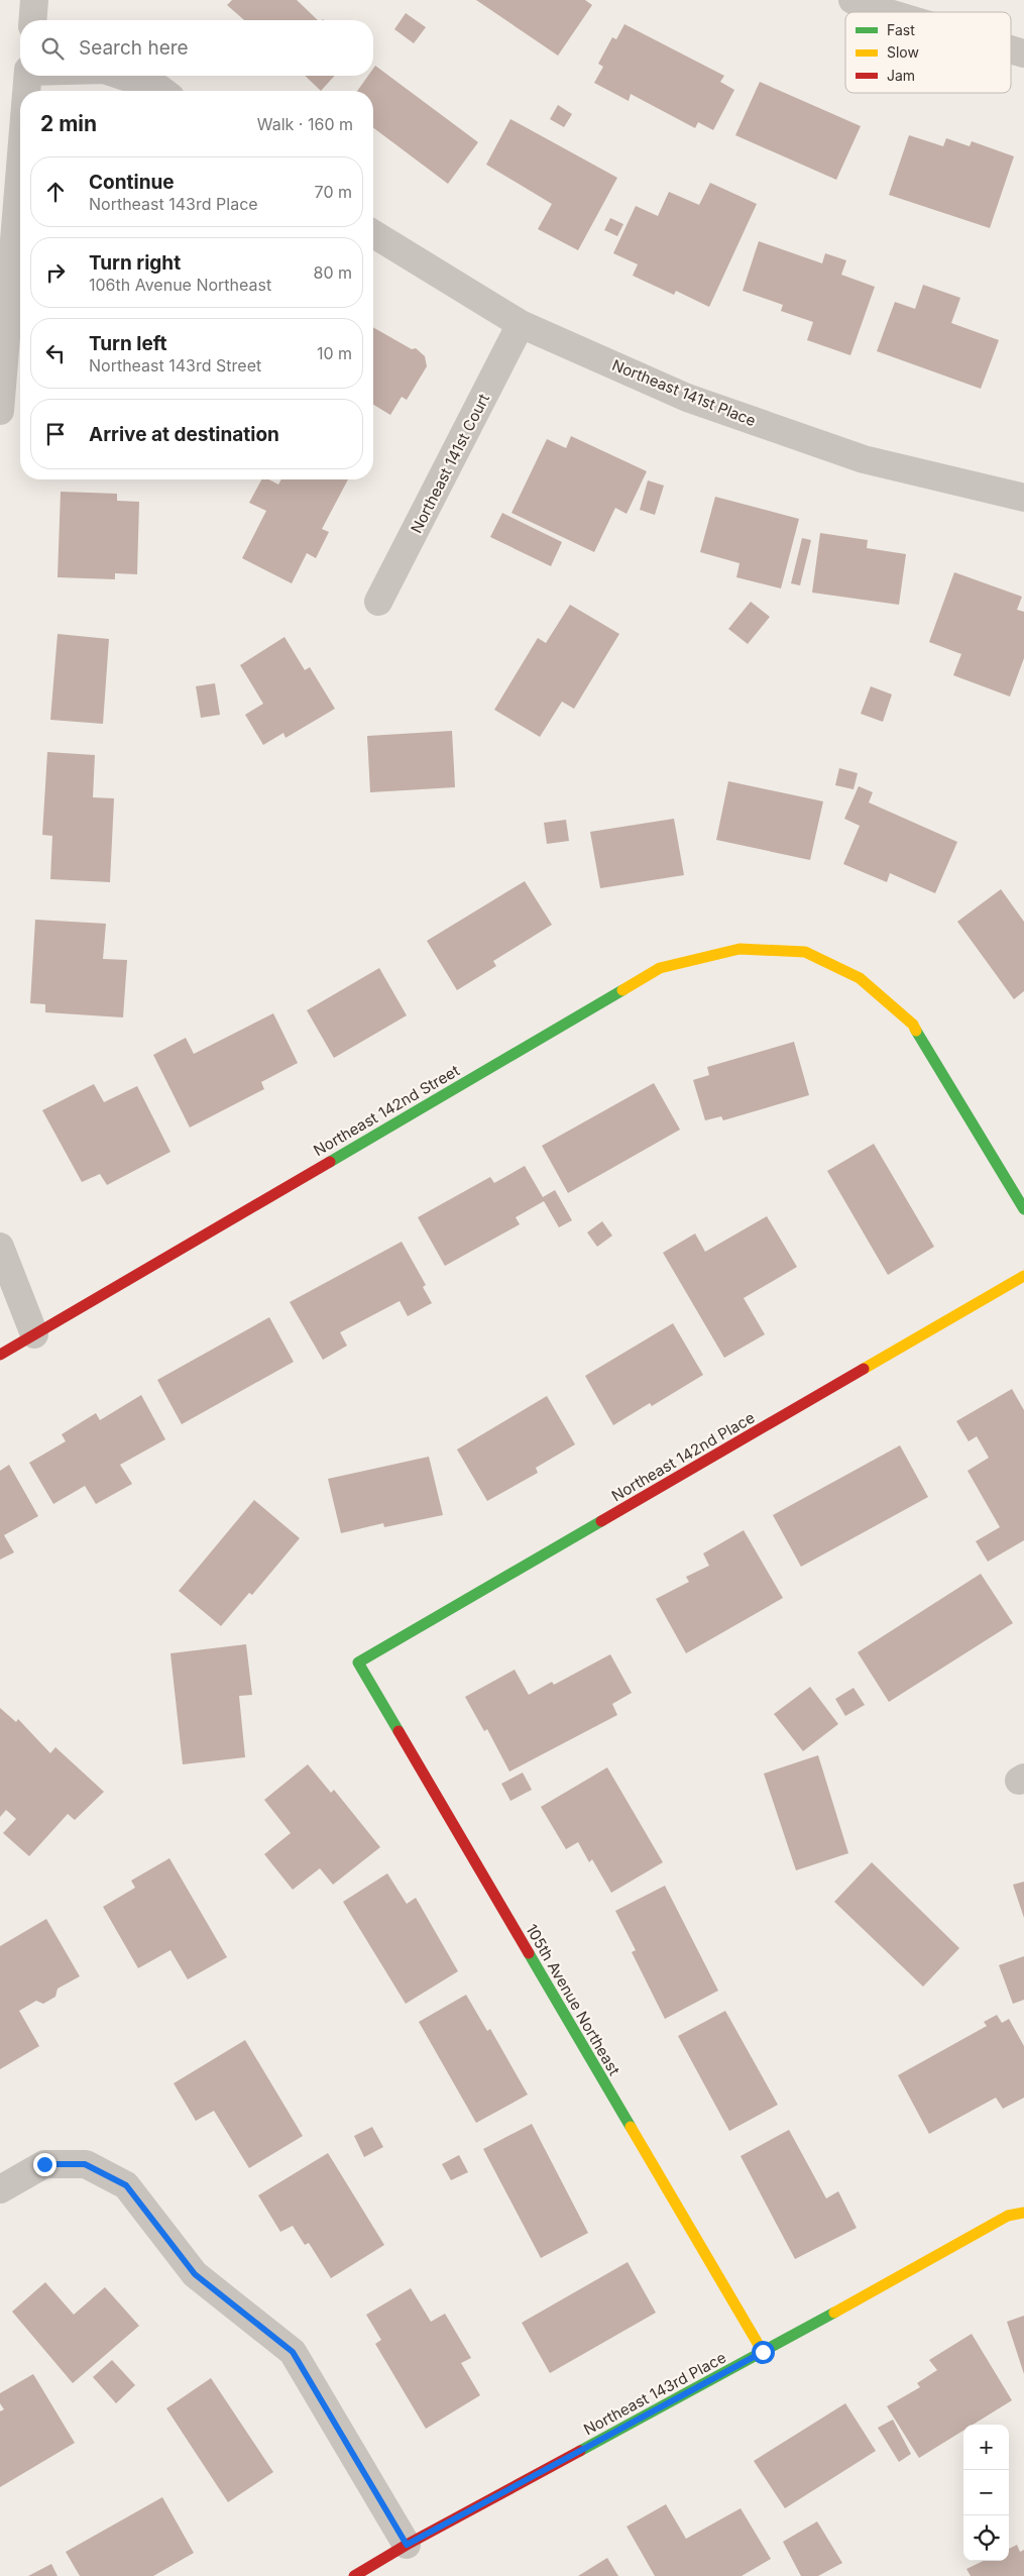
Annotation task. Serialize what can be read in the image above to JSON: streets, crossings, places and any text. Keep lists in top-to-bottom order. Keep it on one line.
{"streets":{"street":["Northeast 141st Place","Northeast 141st Court","Northeast 142nd Street","Northeast 142nd Place","105th Avenue Northeast","Northeast 143rd Place"]},"crossings":[["Northeast 141st Place","Northeast 141st Court"],["Northeast 142nd Place","105th Avenue Northeast"],["105th Avenue Northeast","Northeast 143rd Place"]],"legend":["Fast","Slow","Jam"],"page":{"search":"Search here","heading":["2 min","Walk · 160 m"],"list":[["Continue","Northeast 143rd Place","70 m"],["Turn right","106th Avenue Northeast","80 m"],["Turn left","Northeast 143rd Street","10 m"],"Arrive at destination"],"map_buttons":["+","−"]}}
